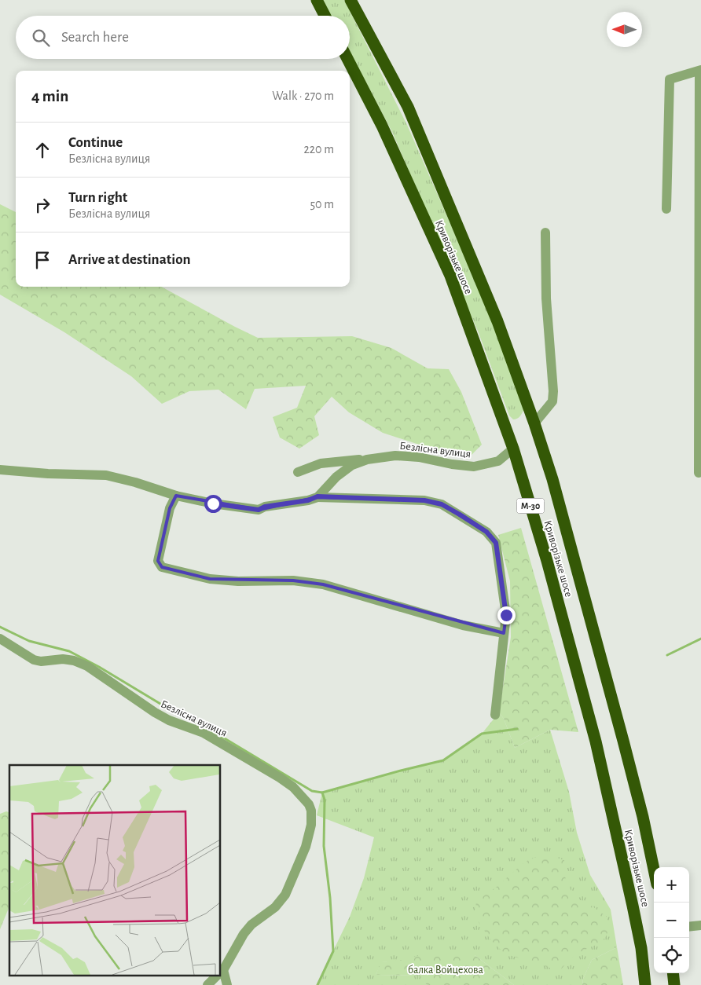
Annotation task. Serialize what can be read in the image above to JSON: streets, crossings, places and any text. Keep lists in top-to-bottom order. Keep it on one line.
{"streets":{"highway":["Криворізьке шосе","М-30"],"street":["Безлісна вулиця"]},"crossings":[["Криворізьке шосе","Безлісна вулиця"]],"parks":["балка Войцехова"],"north":"left","page":{"search":"Search here","heading":["4 min","Walk · 270 m"],"list":[["Continue","Безлісна вулиця","220 m"],["Turn right","Безлісна вулиця","50 m"],"Arrive at destination"],"map_buttons":["+","−"]}}
